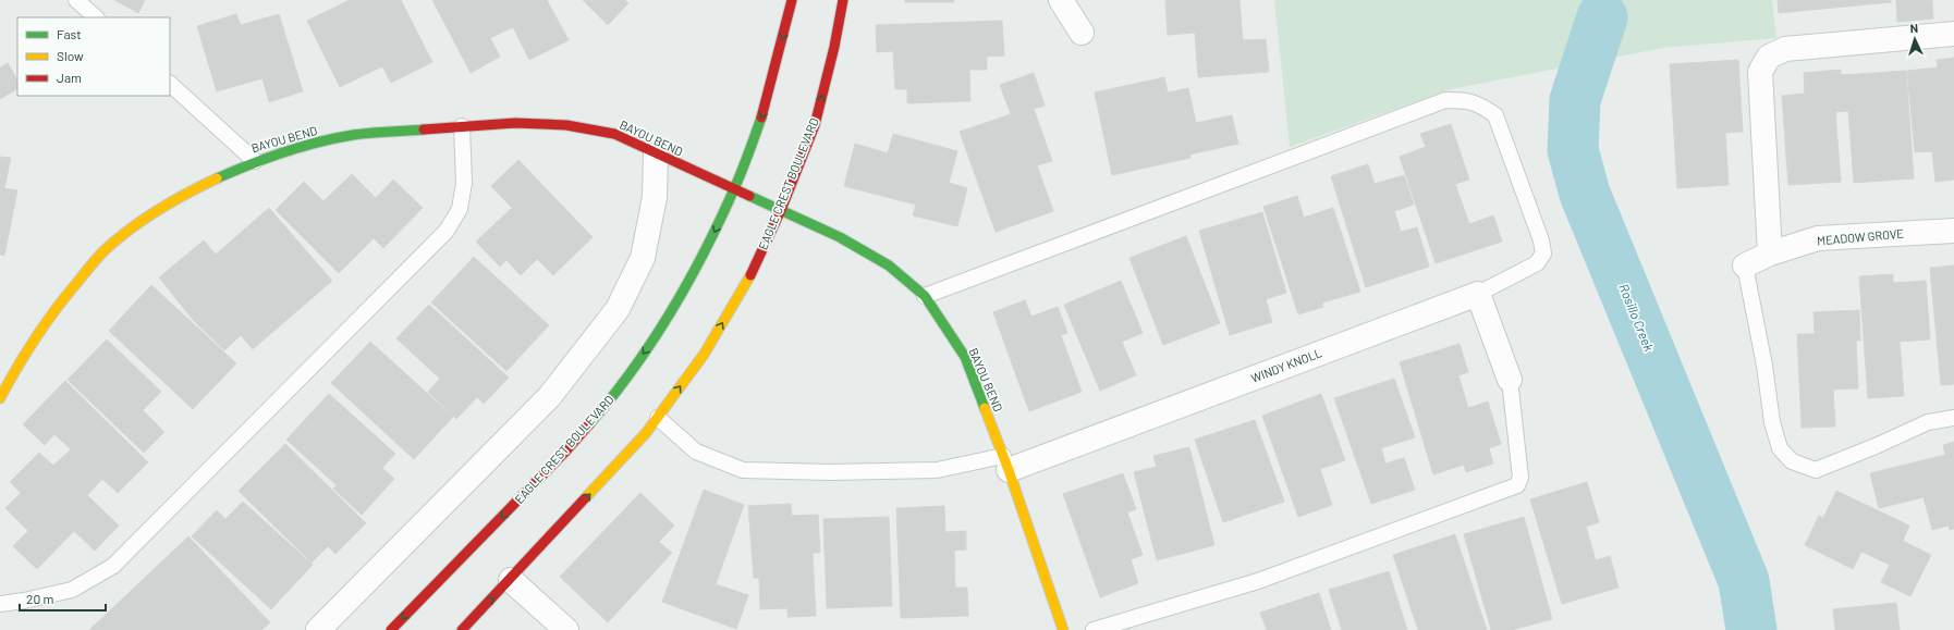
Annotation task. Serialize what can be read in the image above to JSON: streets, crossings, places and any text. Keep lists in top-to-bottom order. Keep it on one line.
{"streets":{"main road":["BAYOU BEND","EAGLE CREST BOULEVARD"],"street":["MEADOW GROVE","WINDY KNOLL"]},"crossings":[["BAYOU BEND","EAGLE CREST BOULEVARD"],["BAYOU BEND","WINDY KNOLL"]],"water":["Rosillo Creek"],"legend":["Fast","Slow","Jam"],"scale_bar":"20 m","north":"top"}
